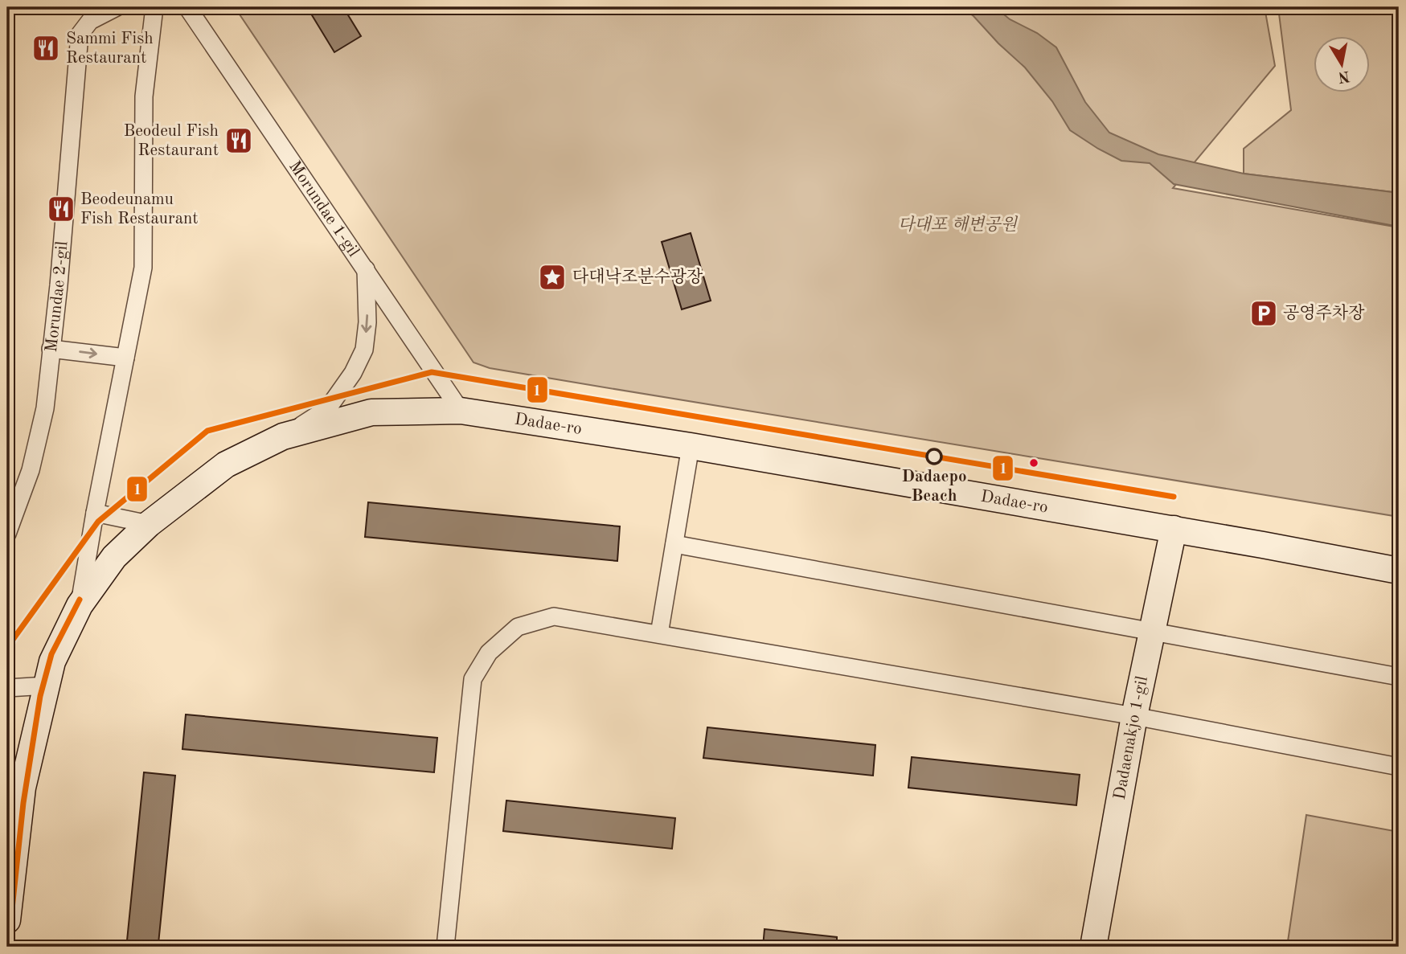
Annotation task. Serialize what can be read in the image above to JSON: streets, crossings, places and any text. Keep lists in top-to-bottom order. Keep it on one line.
{"streets":{"main road":["Dadae-ro","Dadaenakjo 1-gil"],"street":["Morundae 1-gil","Morundae 2-gil"]},"crossings":[["Morundae 1-gil","Dadae-ro"],["Dadae-ro","Dadaenakjo 1-gil"]],"parks":["다대포 해변공원"],"places":{"restaurant":["Sammi Fish Restaurant","Beodeul Fish Restaurant","Beodeunamu Fish Restaurant"],"place":["다대낙조분수광장"],"parking":["공영주차장"],"other":["Dadaepo Beach"]},"lines":["transit line 1"],"north":"bottom"}
